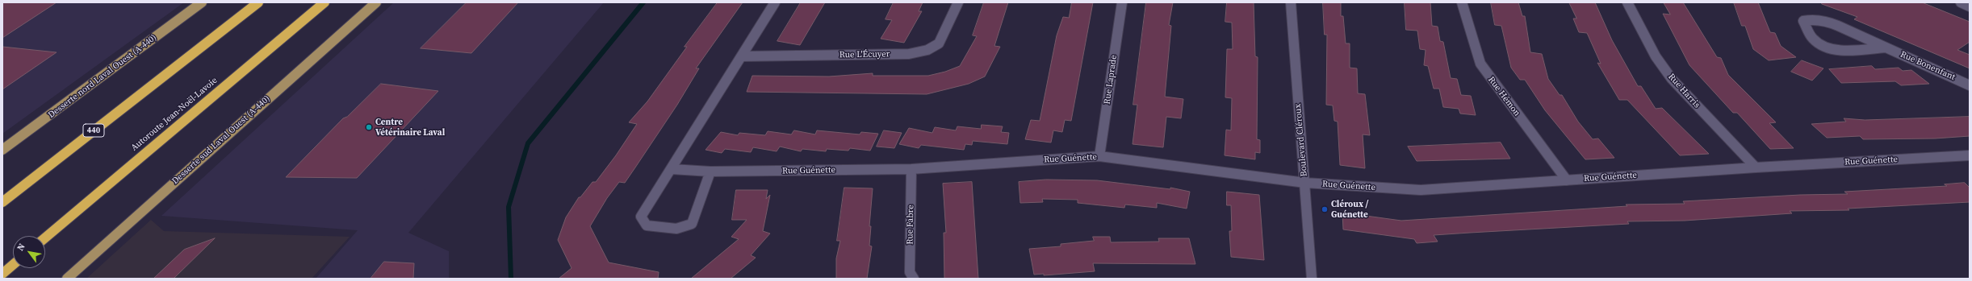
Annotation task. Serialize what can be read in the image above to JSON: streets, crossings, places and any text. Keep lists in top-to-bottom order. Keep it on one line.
{"streets":{"highway":["Autoroute Jean-Noël-Lavoie","440"],"main road":["Desserte nord Laval Ouest (A-440)","Desserte sud Laval Ouest (A-440)"],"street":["Rue L'Écuyer","Rue Bonenfant","Rue Laprade","Rue Harris","Rue Hémon","Boulevard Cléroux","Rue Guénette","Rue Fabre"]},"crossings":[["Rue Laprade","Rue Guénette"],["Rue Harris","Rue Guénette"],["Rue Hémon","Rue Guénette"],["Boulevard Cléroux","Rue Guénette"],["Rue Guénette","Rue Fabre"]],"places":["Centre Vétérinaire Laval","Cléroux / Guénette"],"north":"top left"}
